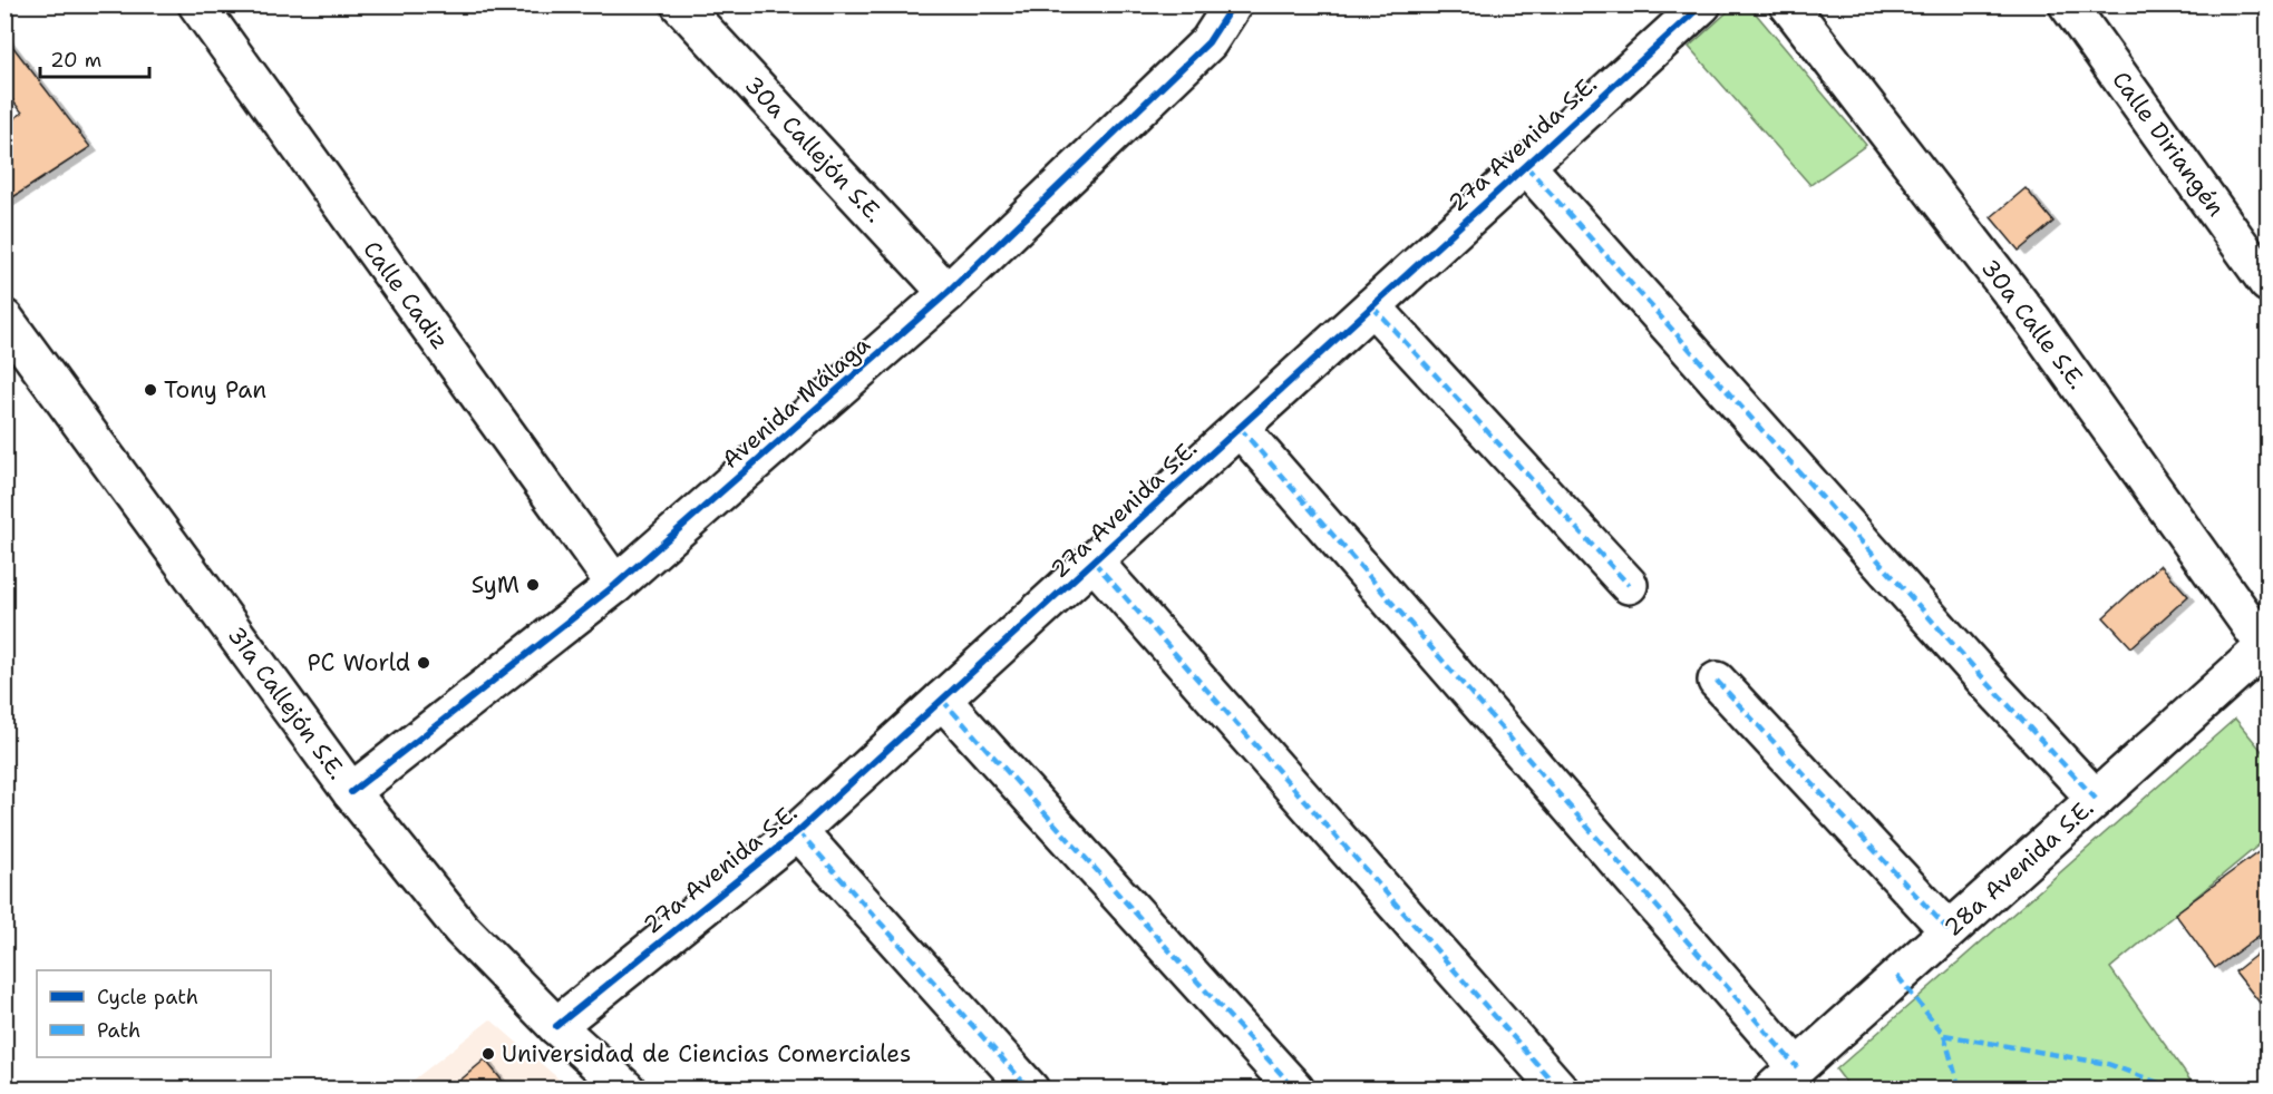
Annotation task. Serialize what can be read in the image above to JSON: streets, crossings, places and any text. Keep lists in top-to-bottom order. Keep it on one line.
{"streets":{"street":["27a Avenida S.E.","Calle Diriangén","30a Callejón S.E.","Calle Cadiz","30a Calle S.E.","Avenida Málaga","31a Callejón S.E.","28a Avenida S.E."]},"crossings":[["27a Avenida S.E.","31a Callejón S.E."],["30a Callejón S.E.","Avenida Málaga"],["Calle Cadiz","Avenida Málaga"],["30a Calle S.E.","28a Avenida S.E."],["Avenida Málaga","31a Callejón S.E."]],"places":["Tony Pan","SyM","PC World","Universidad de Ciencias Comerciales"],"legend":["Cycle path","Path"],"scale_bar":"20 m"}
